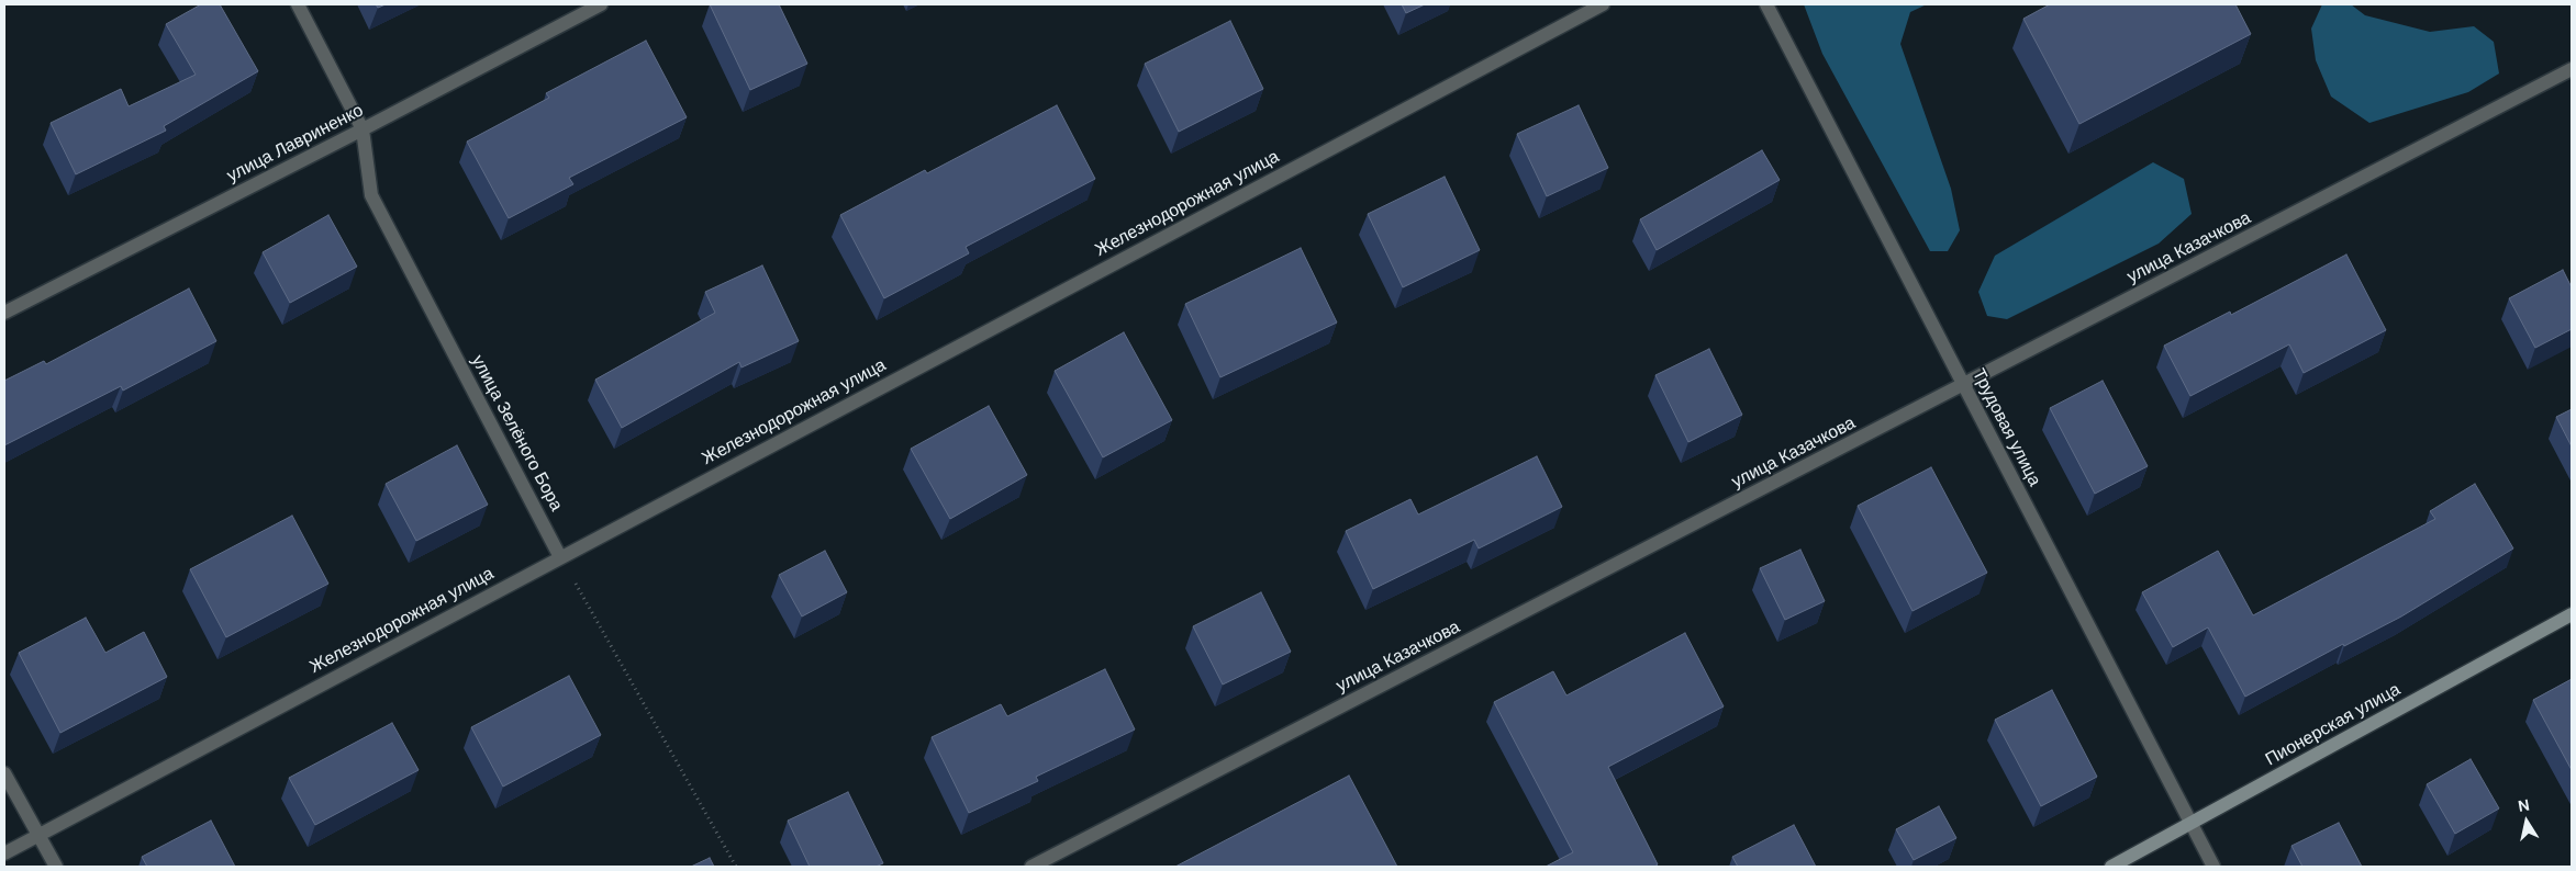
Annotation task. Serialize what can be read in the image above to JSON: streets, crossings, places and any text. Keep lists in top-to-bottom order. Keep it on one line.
{"streets":{"street":["улица Лавриненко","Железнодорожная улица","улица Казачкова","Трудовая улица","улица Зелёного Бора","Пионерская улица"]},"crossings":[["улица Лавриненко","улица Зелёного Бора"],["Железнодорожная улица","улица Зелёного Бора"],["улица Казачкова","Трудовая улица"],["Трудовая улица","Пионерская улица"]],"north":"top"}
